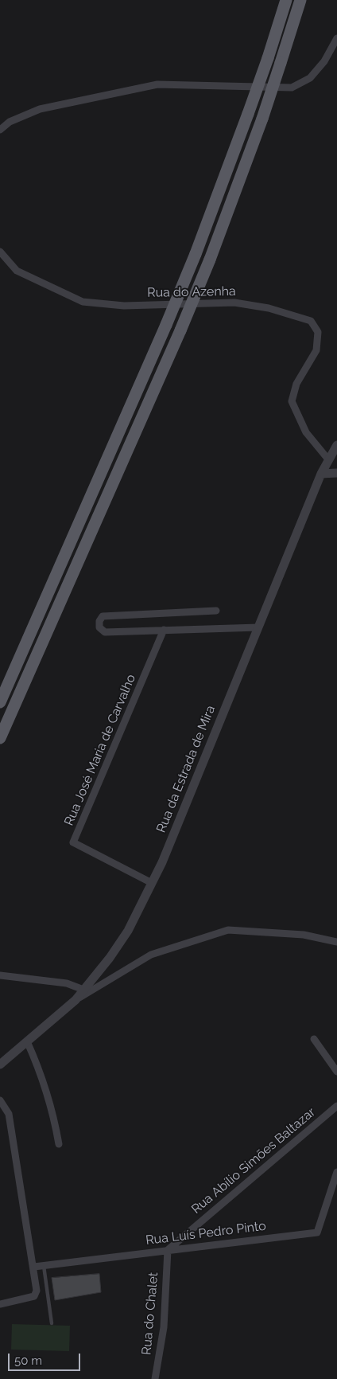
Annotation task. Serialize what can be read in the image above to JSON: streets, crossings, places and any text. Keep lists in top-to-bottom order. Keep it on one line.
{"streets":{"street":["Rua do Azenha","Rua José Maria de Carvalho","Rua da Estrada de Mira","Rua Abílio Simões Baltazar","Rua Luís Pedro Pinto","Rua do Chalet"]},"crossings":[["Rua do Azenha","Rua da Estrada de Mira"],["Rua José Maria de Carvalho","Rua da Estrada de Mira"],["Rua Abílio Simões Baltazar","Rua Luís Pedro Pinto"],["Rua Abílio Simões Baltazar","Rua do Chalet"],["Rua Luís Pedro Pinto","Rua do Chalet"]],"scale_bar":"50 m"}
